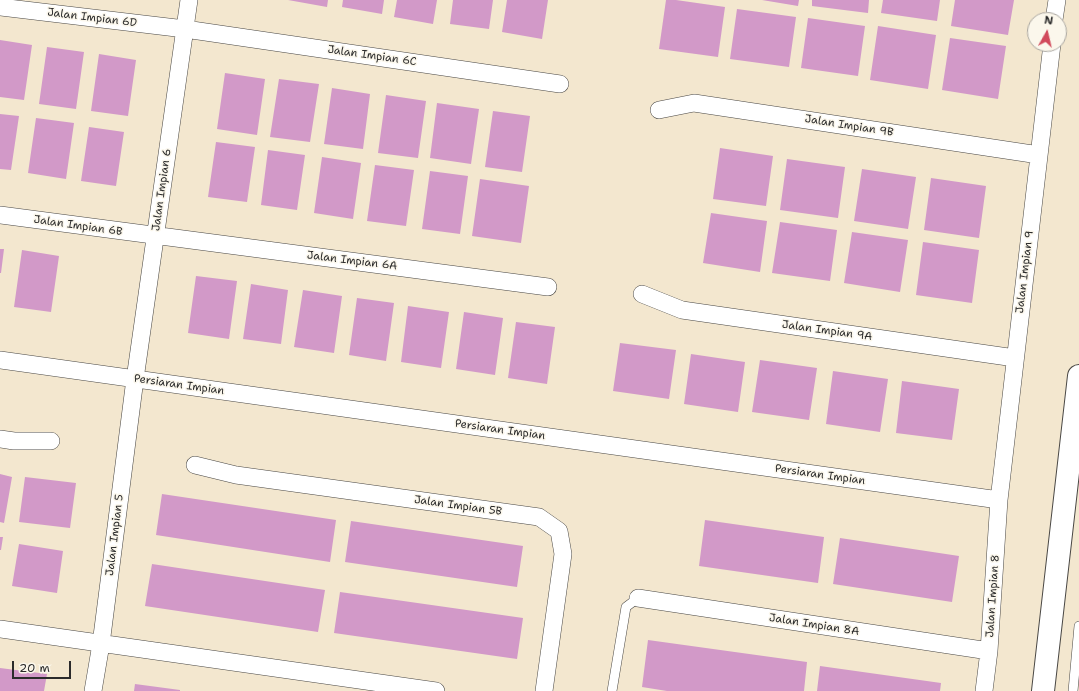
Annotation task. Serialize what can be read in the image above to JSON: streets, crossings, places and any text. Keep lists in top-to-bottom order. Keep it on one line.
{"streets":{"street":["Jalan Impian 6D","Jalan Impian 6C","Jalan Impian 9B","Jalan Impian 6","Jalan Impian 6B","Jalan Impian 6A","Jalan Impian 9","Jalan Impian 9A","Persiaran Impian","Jalan Impian 5B","Jalan Impian 5","Jalan Impian 8","Jalan Impian 8A"]},"crossings":[["Jalan Impian 6D","Jalan Impian 6C"],["Jalan Impian 6D","Jalan Impian 6"],["Jalan Impian 6C","Jalan Impian 6"],["Jalan Impian 9B","Jalan Impian 9"],["Jalan Impian 6","Jalan Impian 6B"],["Jalan Impian 6","Jalan Impian 6A"],["Jalan Impian 6","Persiaran Impian"],["Jalan Impian 6","Jalan Impian 5"],["Jalan Impian 6B","Jalan Impian 6A"],["Jalan Impian 9","Jalan Impian 9A"],["Jalan Impian 9","Persiaran Impian"],["Jalan Impian 9","Jalan Impian 8"],["Persiaran Impian","Jalan Impian 5"],["Persiaran Impian","Jalan Impian 8"],["Jalan Impian 8","Jalan Impian 8A"]],"scale_bar":"20 m","north":"top"}
